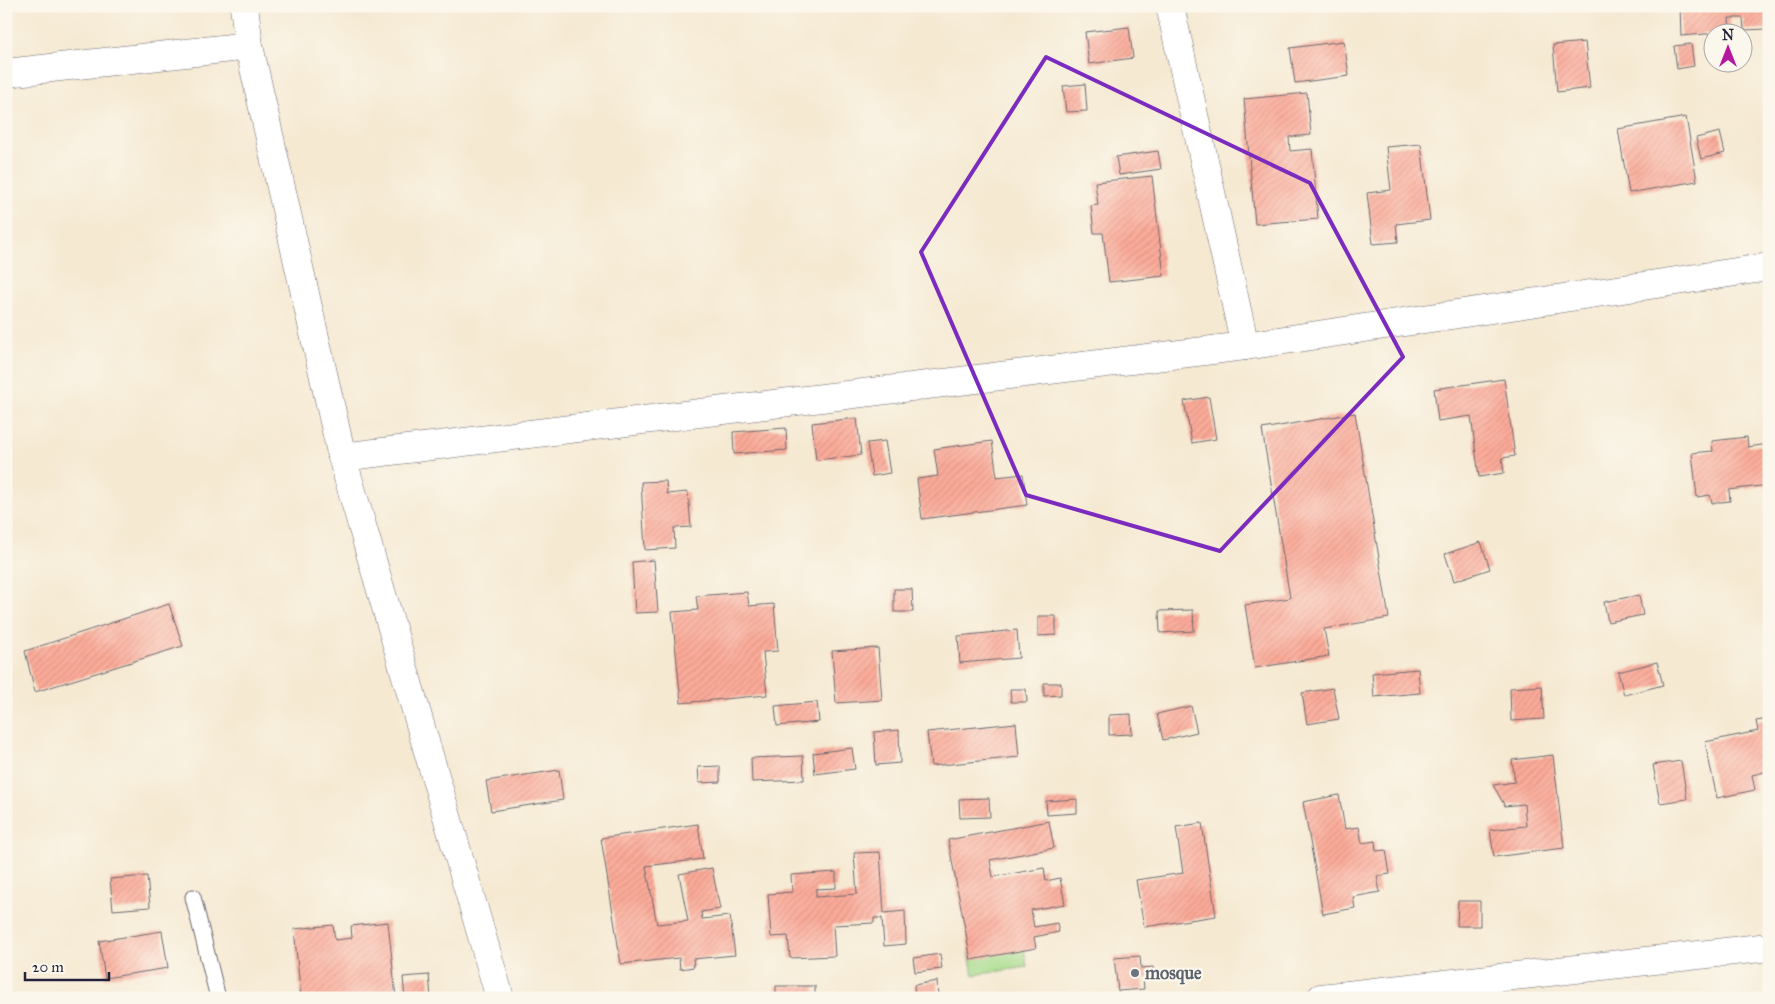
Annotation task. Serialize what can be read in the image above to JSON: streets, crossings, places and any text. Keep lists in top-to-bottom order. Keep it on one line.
{"places":["mosque"],"scale_bar":"20 m","north":"top"}
